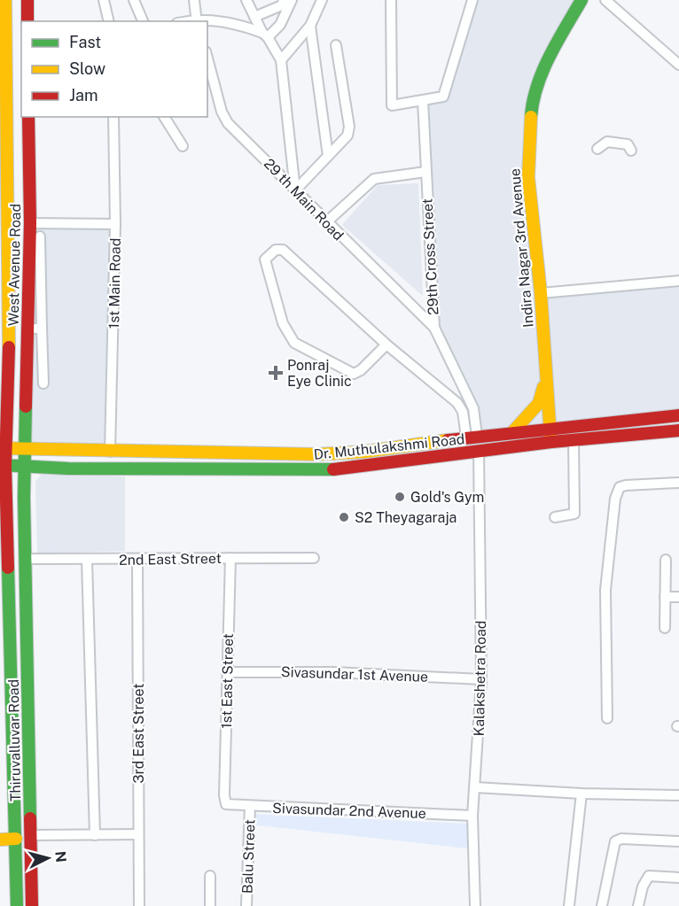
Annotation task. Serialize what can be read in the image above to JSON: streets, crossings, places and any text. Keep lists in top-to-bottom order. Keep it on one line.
{"streets":{"main road":["Indira Nagar 3rd Avenue","West Avenue Road","Dr. Muthulakshmi Road","Thiruvalluvar Road"],"street":["29 th Main Road","29th Cross Street","1st Main Road","2nd East Street","Sivasundar 1st Avenue","Kalakshetra Road","1st East Street","3rd East Street","Sivasundar 2nd Avenue","Balu Street"]},"crossings":[["29 th Main Road","29th Cross Street"],["Indira Nagar 3rd Avenue","Dr. Muthulakshmi Road"],["29th Cross Street","Dr. Muthulakshmi Road"],["West Avenue Road","Dr. Muthulakshmi Road"],["West Avenue Road","Thiruvalluvar Road"],["1st Main Road","Dr. Muthulakshmi Road"],["Dr. Muthulakshmi Road","Kalakshetra Road"],["Dr. Muthulakshmi Road","Thiruvalluvar Road"],["2nd East Street","1st East Street"],["2nd East Street","3rd East Street"],["2nd East Street","Thiruvalluvar Road"],["Sivasundar 1st Avenue","Kalakshetra Road"],["Sivasundar 1st Avenue","1st East Street"],["Kalakshetra Road","Sivasundar 2nd Avenue"],["1st East Street","Sivasundar 2nd Avenue"],["Sivasundar 2nd Avenue","Balu Street"]],"places":{"health":["Ponraj Eye Clinic"],"other":["Gold's Gym","S2 Theyagaraja"]},"legend":["Fast","Slow","Jam"],"north":"right"}
